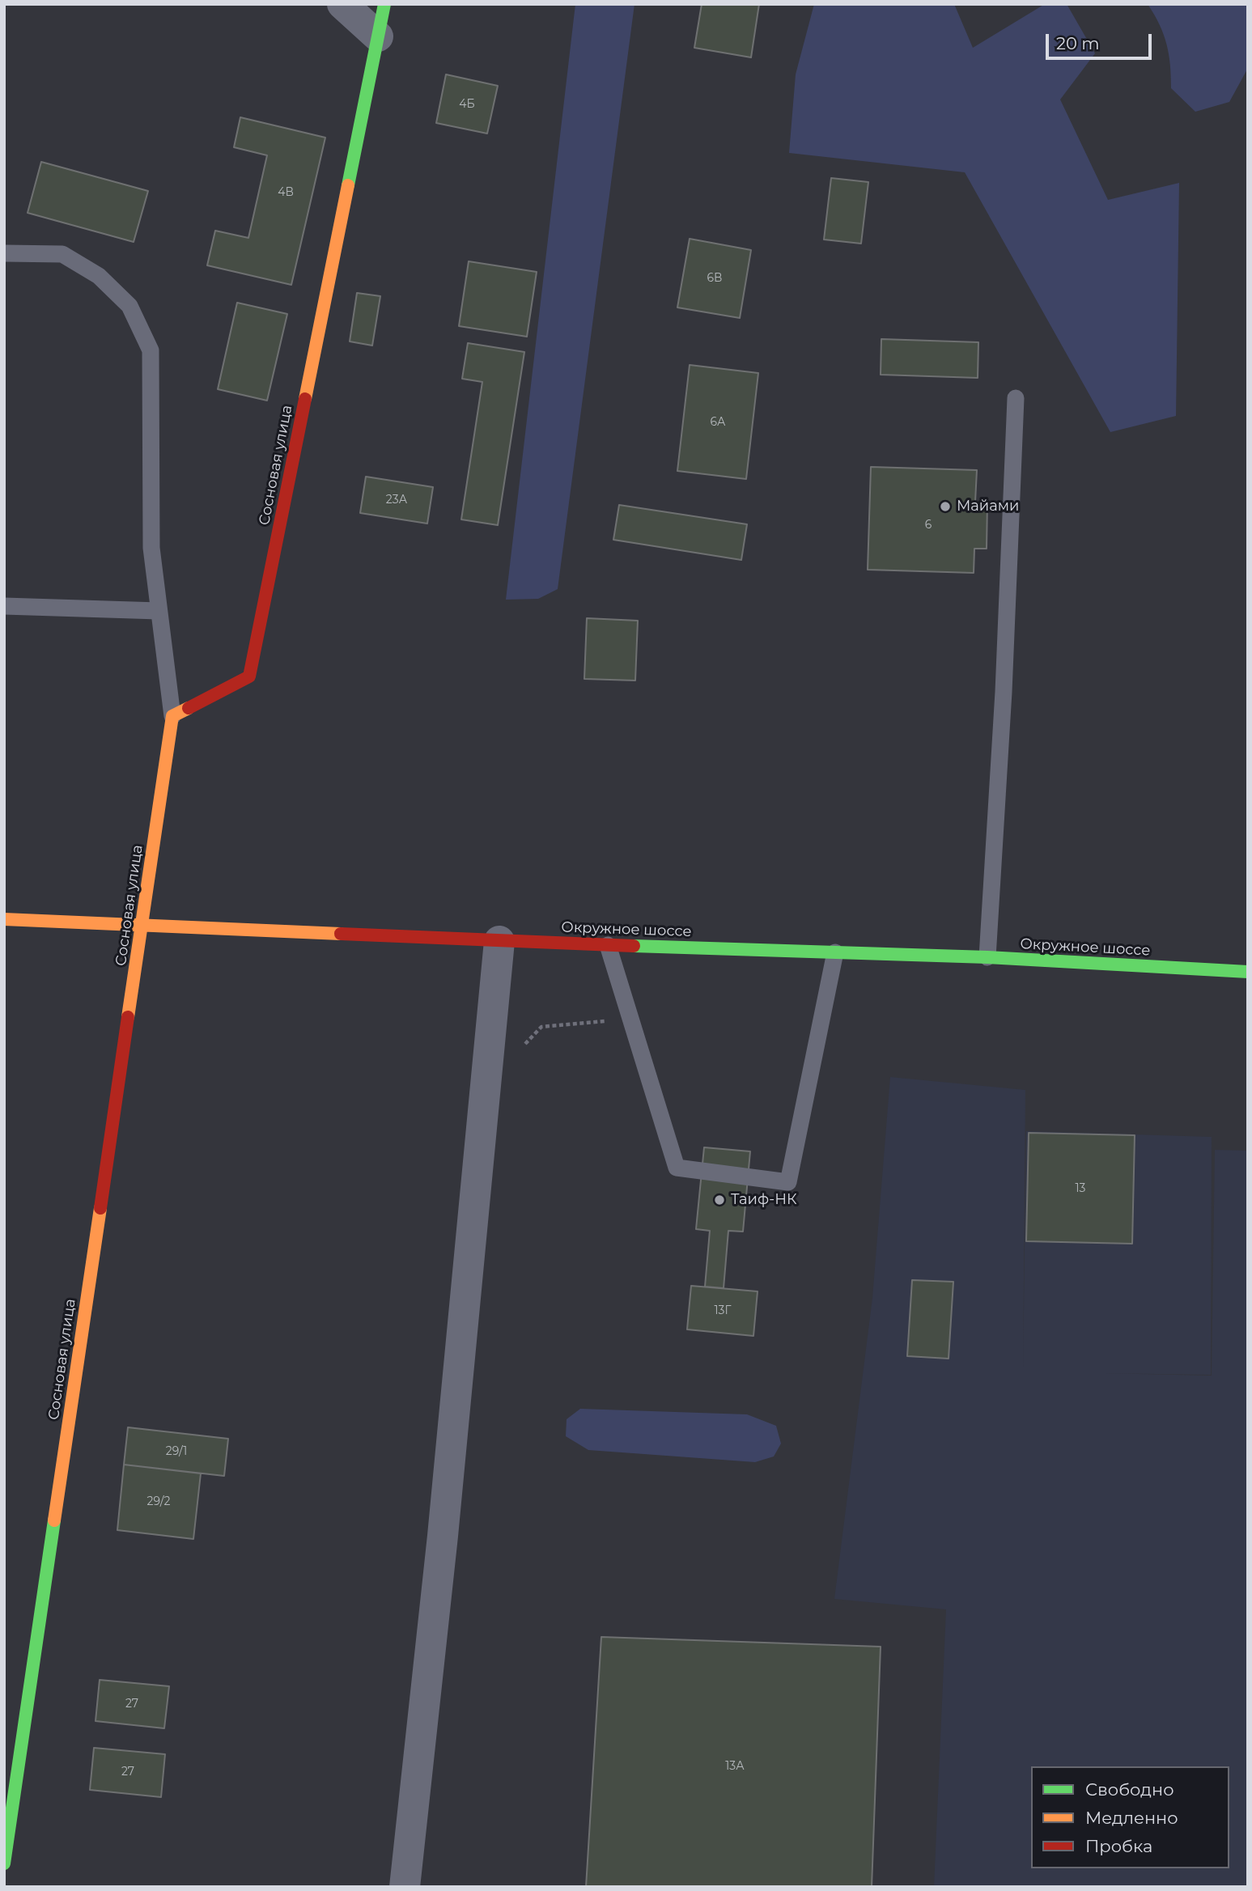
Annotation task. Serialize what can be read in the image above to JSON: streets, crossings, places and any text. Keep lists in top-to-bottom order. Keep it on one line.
{"streets":{"street":["Сосновая улица","Окружное шоссе"]},"crossings":[["Сосновая улица","Окружное шоссе"]],"places":["Майами","Таиф-НК"],"house_numbers":["4Б","4В","6В","6А","23А","6","13","13Г","29/1","29/2","27","13А","27"],"legend":["Свободно","Медленно","Пробка"],"scale_bar":"20 m"}
